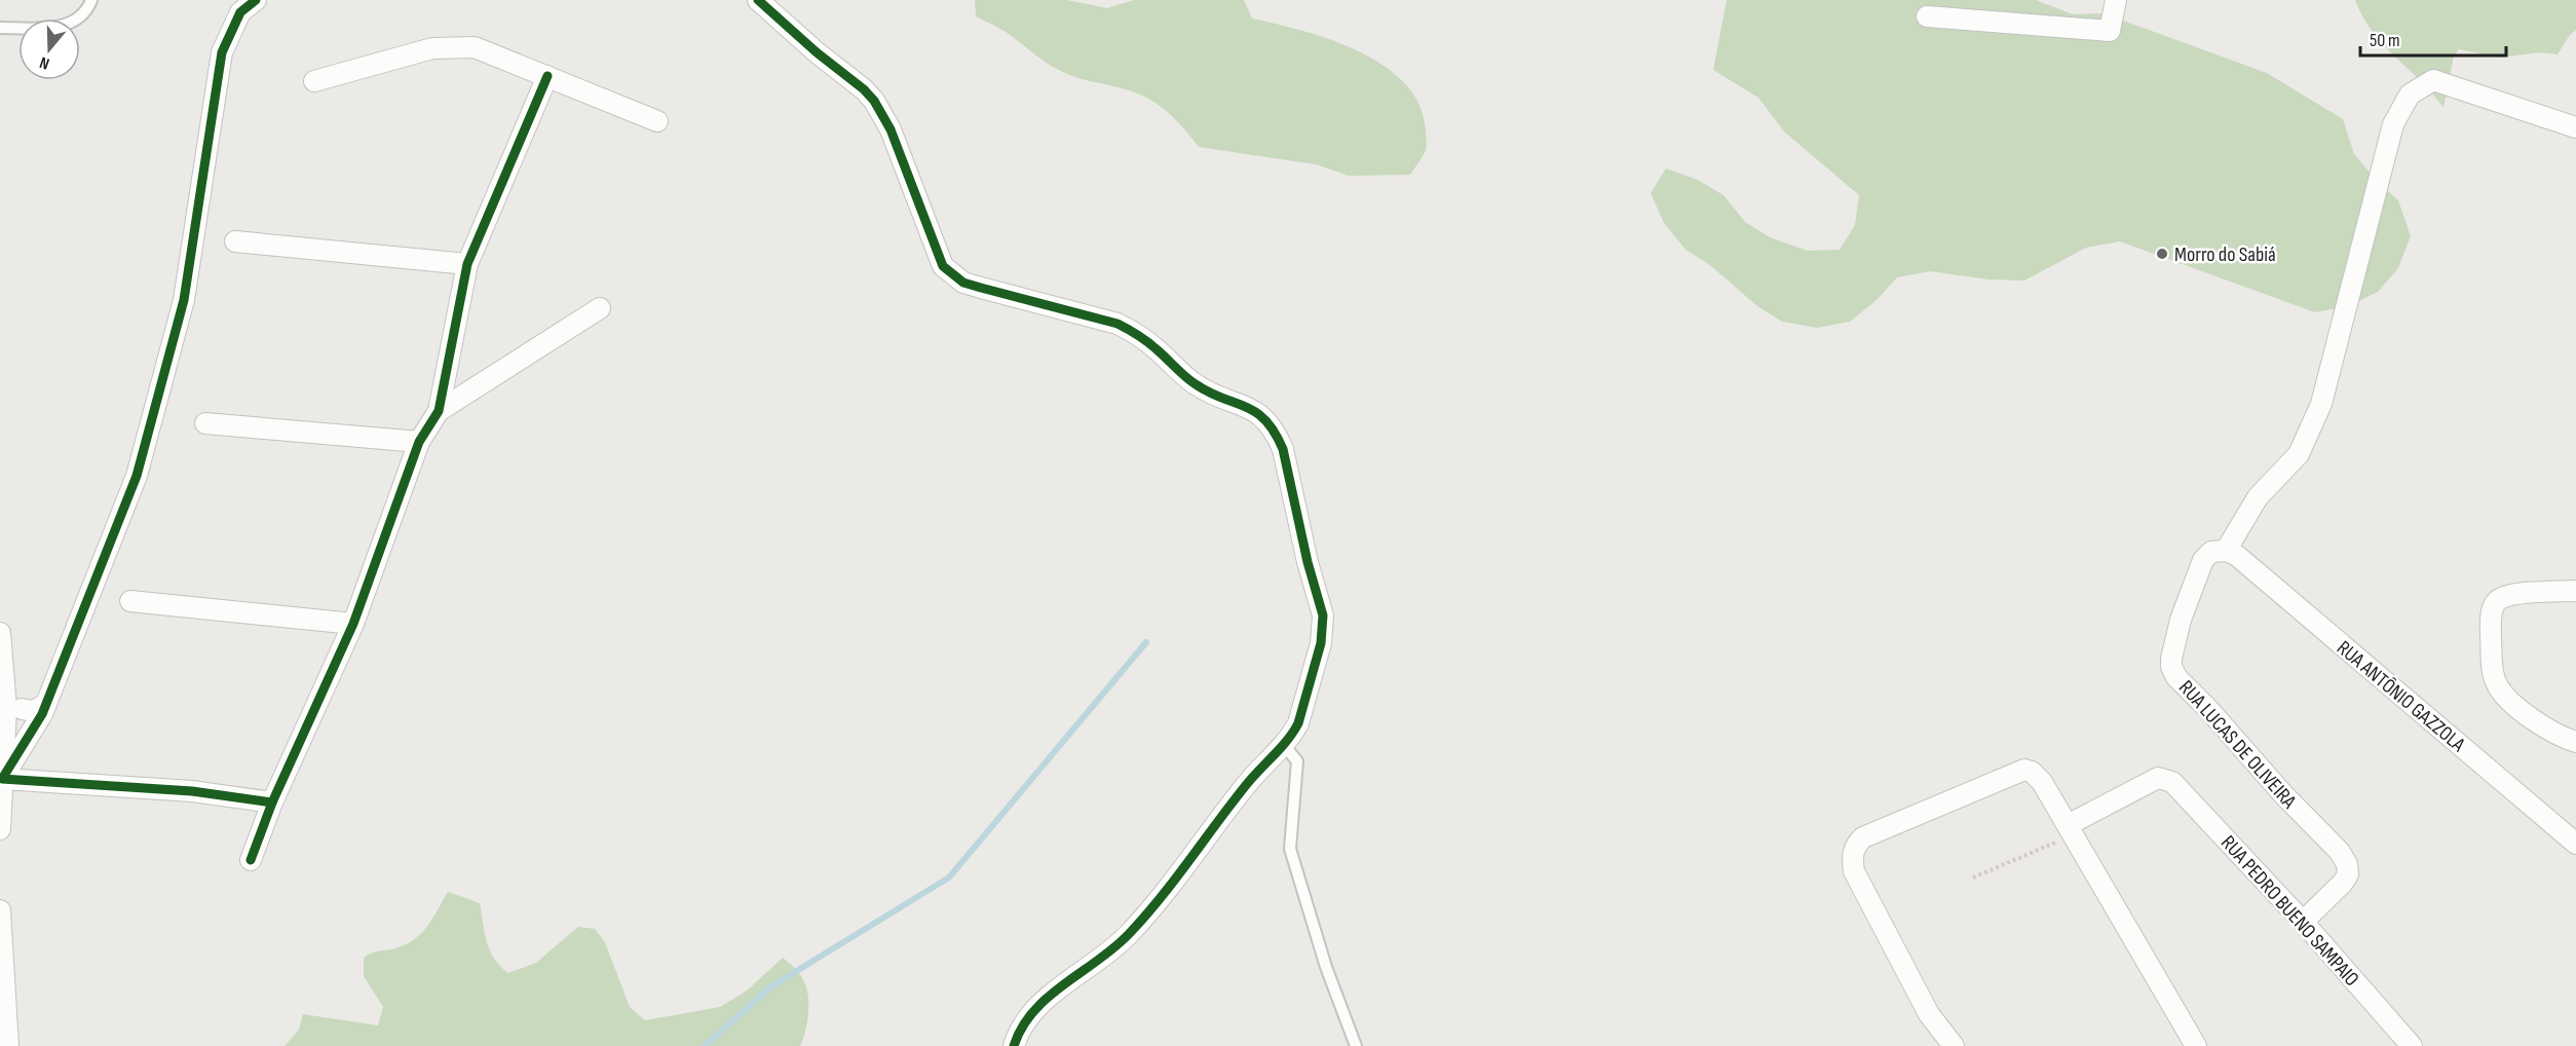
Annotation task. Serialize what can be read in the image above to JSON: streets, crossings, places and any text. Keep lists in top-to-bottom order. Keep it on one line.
{"streets":{"street":["RUA ANTÔNIO GAZZOLA","RUA LUCAS DE OLIVEIRA","RUA PEDRO BUENO SAMPAIO"]},"crossings":[["RUA ANTÔNIO GAZZOLA","RUA LUCAS DE OLIVEIRA"],["RUA LUCAS DE OLIVEIRA","RUA PEDRO BUENO SAMPAIO"]],"places":["Morro do Sabiá"],"scale_bar":"50 m","north":"bottom"}
